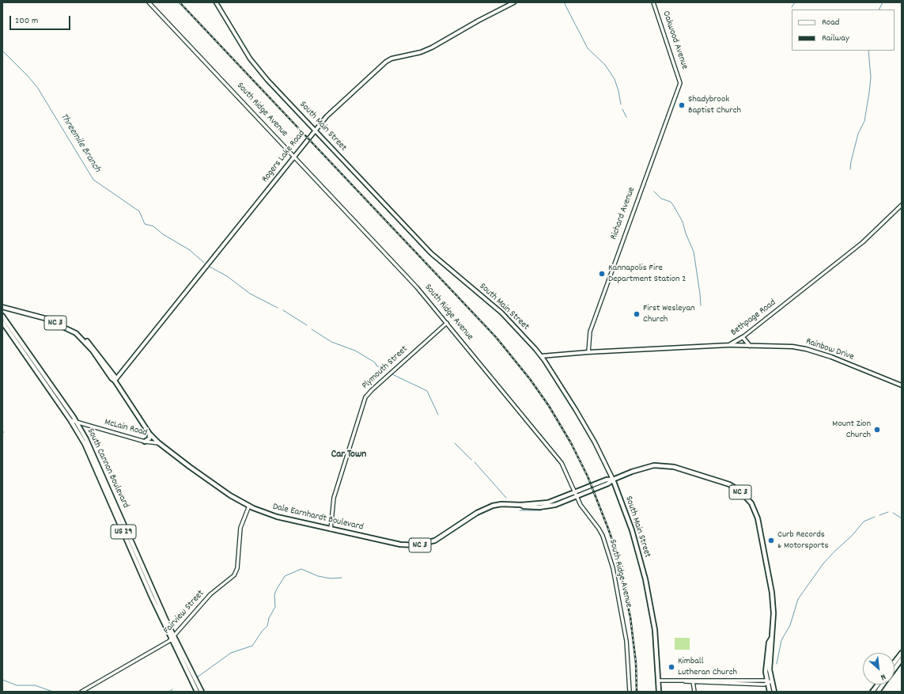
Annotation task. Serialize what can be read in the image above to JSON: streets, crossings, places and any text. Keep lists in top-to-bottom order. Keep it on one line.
{"streets":{"main road":["South Main Street","Rogers Lake Road","Bethpage Road","NC 3","Rainbow Drive","South Cannon Boulevard","Dale Earnhardt Boulevard","US 29"],"street":["Oakwood Avenue","South Ridge Avenue","Richard Avenue","Plymouth Street","McLain Road","Fairview Street"]},"crossings":[["Oakwood Avenue","Richard Avenue"],["South Ridge Avenue","Rogers Lake Road"],["South Ridge Avenue","Plymouth Street"],["South Ridge Avenue","Dale Earnhardt Boulevard"],["South Main Street","Rogers Lake Road"],["South Main Street","Bethpage Road"],["South Main Street","Dale Earnhardt Boulevard"],["Rogers Lake Road","Dale Earnhardt Boulevard"],["Richard Avenue","Bethpage Road"],["Bethpage Road","Rainbow Drive"],["Plymouth Street","Dale Earnhardt Boulevard"],["McLain Road","South Cannon Boulevard"],["McLain Road","Dale Earnhardt Boulevard"],["South Cannon Boulevard","US 29"],["South Cannon Boulevard","Fairview Street"],["Dale Earnhardt Boulevard","Fairview Street"]],"districts":["Car Town"],"water":["Threemile Branch"],"places":["Shadybrook Baptist Church","Kannapolis Fire Department Station 2","First Wesleyan Church","Mount Zion Church","Curb Records & Motorsports","Kimball Lutheran Church"],"legend":["Road","Railway"],"scale_bar":"200 m","north":"bottom right"}
